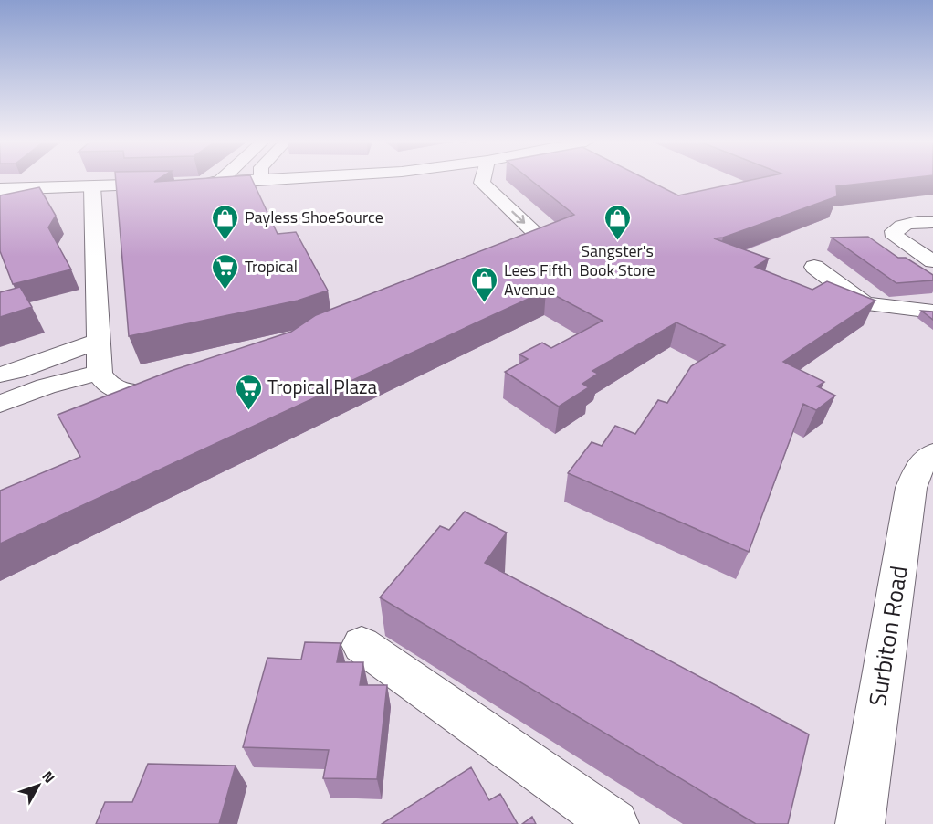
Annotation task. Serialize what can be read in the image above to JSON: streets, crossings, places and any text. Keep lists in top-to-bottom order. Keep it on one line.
{"streets":{"street":["Surbiton Road"]},"places":{"shop":["Payless ShoeSource","Sangster's Book Store","Lees Fifth Avenue"],"supermarket":["Tropical","Tropical Plaza"]},"north":"top right"}
